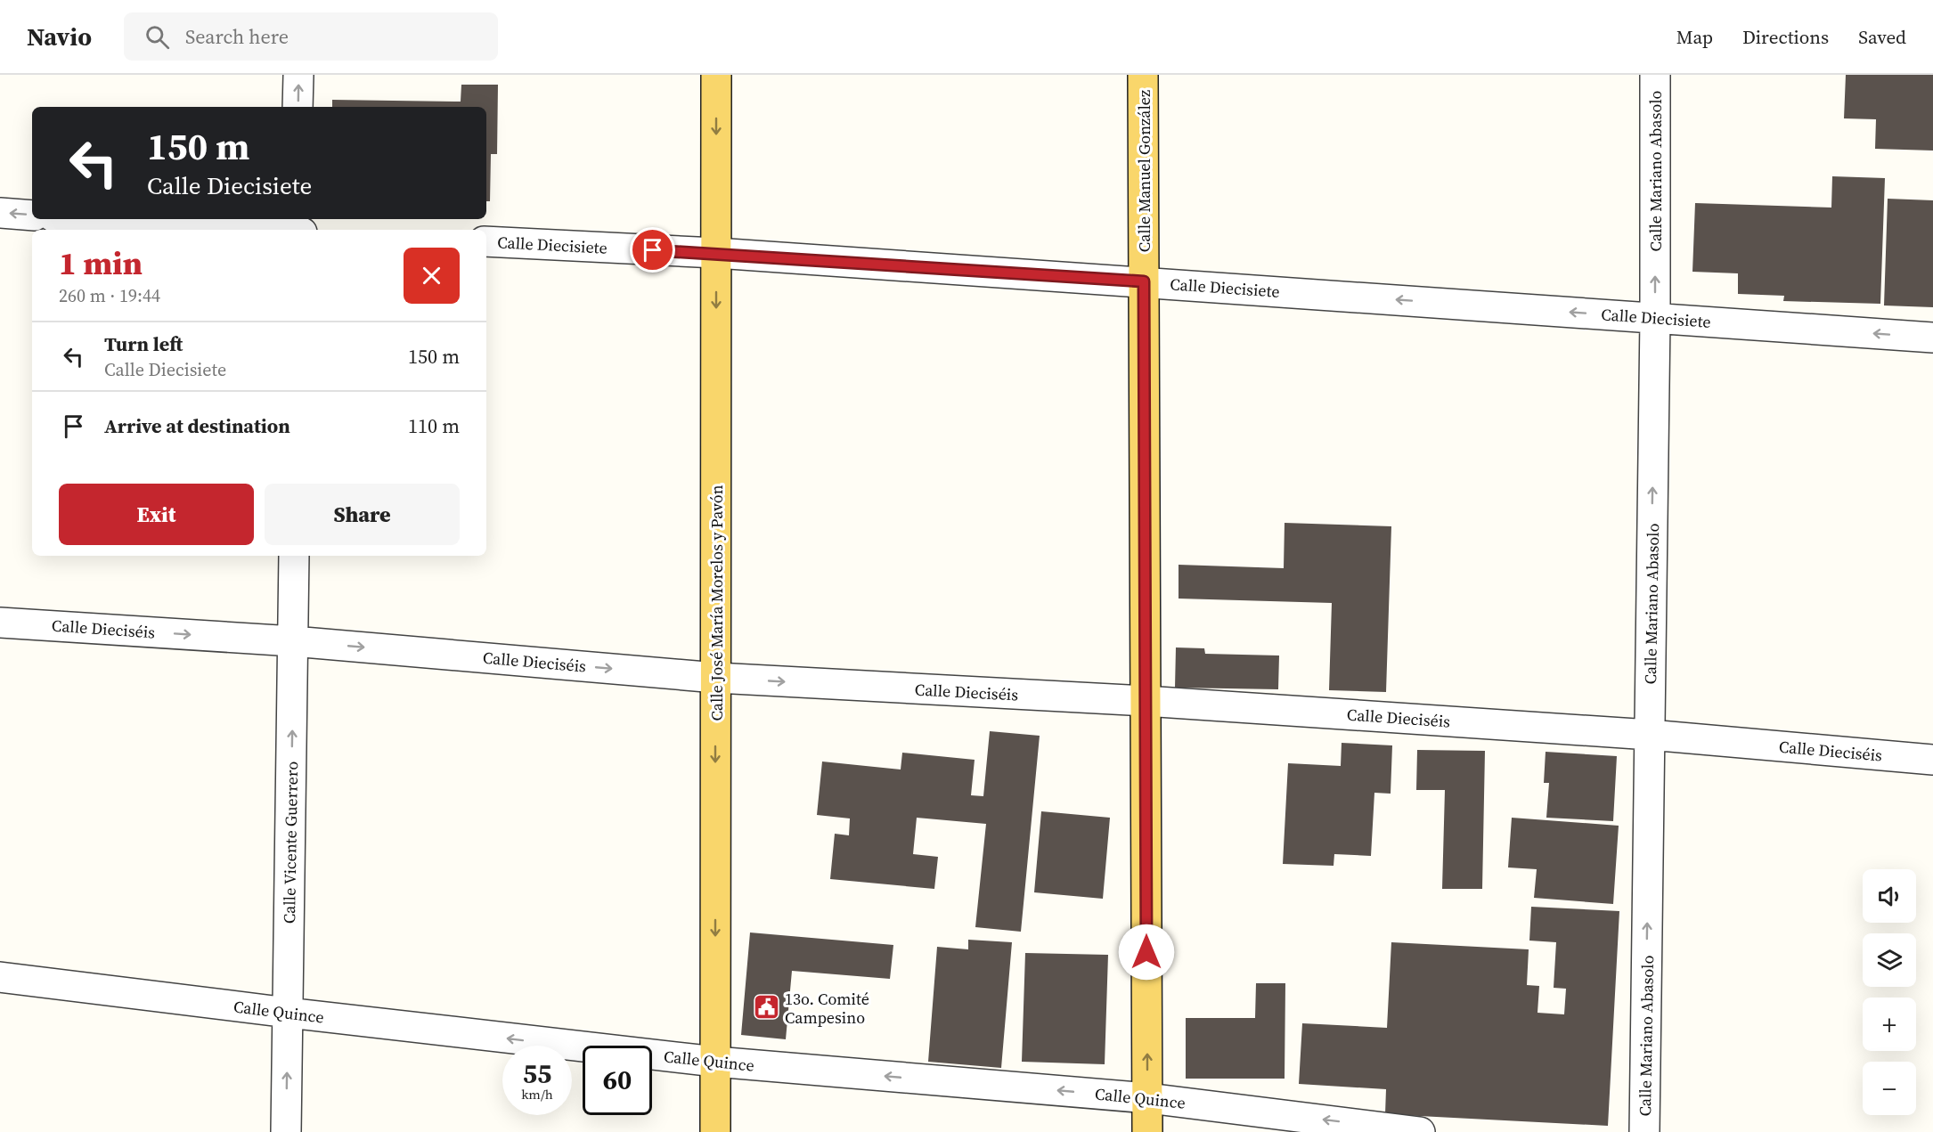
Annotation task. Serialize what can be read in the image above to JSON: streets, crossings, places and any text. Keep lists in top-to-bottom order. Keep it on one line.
{"streets":{"main road":["Calle Manuel González","Calle José María Morelos y Pavón"],"street":["Calle Mariano Abasolo","Calle Diecisiete","Calle Dieciséis","Calle Vicente Guerrero","Calle Quince"]},"crossings":[["Calle Manuel González","Calle Diecisiete"],["Calle Manuel González","Calle Dieciséis"],["Calle Manuel González","Calle Quince"],["Calle Mariano Abasolo","Calle Diecisiete"],["Calle Mariano Abasolo","Calle Dieciséis"],["Calle Diecisiete","Calle José María Morelos y Pavón"],["Calle José María Morelos y Pavón","Calle Dieciséis"],["Calle José María Morelos y Pavón","Calle Quince"],["Calle Dieciséis","Calle Vicente Guerrero"],["Calle Vicente Guerrero","Calle Quince"]],"one_way":["Calle Manuel González","Calle Mariano Abasolo","Calle Diecisiete","Calle José María Morelos y Pavón","Calle Dieciséis","Calle Vicente Guerrero","Calle Quince"],"places":{"public building":["13o. Comité Campesino"]},"page":{"header":"Navio","search":"Search here","nav":["Map","Directions","Saved"],"turn":["150 m","Calle Diecisiete"],"heading":["1 min","260 m · 19:44"],"list":[{"name":"Turn left","note":"Calle Diecisiete","value":"150 m"},{"name":"Arrive at destination","value":"110 m"}],"buttons":["Exit","Share"],"map_buttons":["+","−"],"speed":"55 km/h","limit":"60"}}
